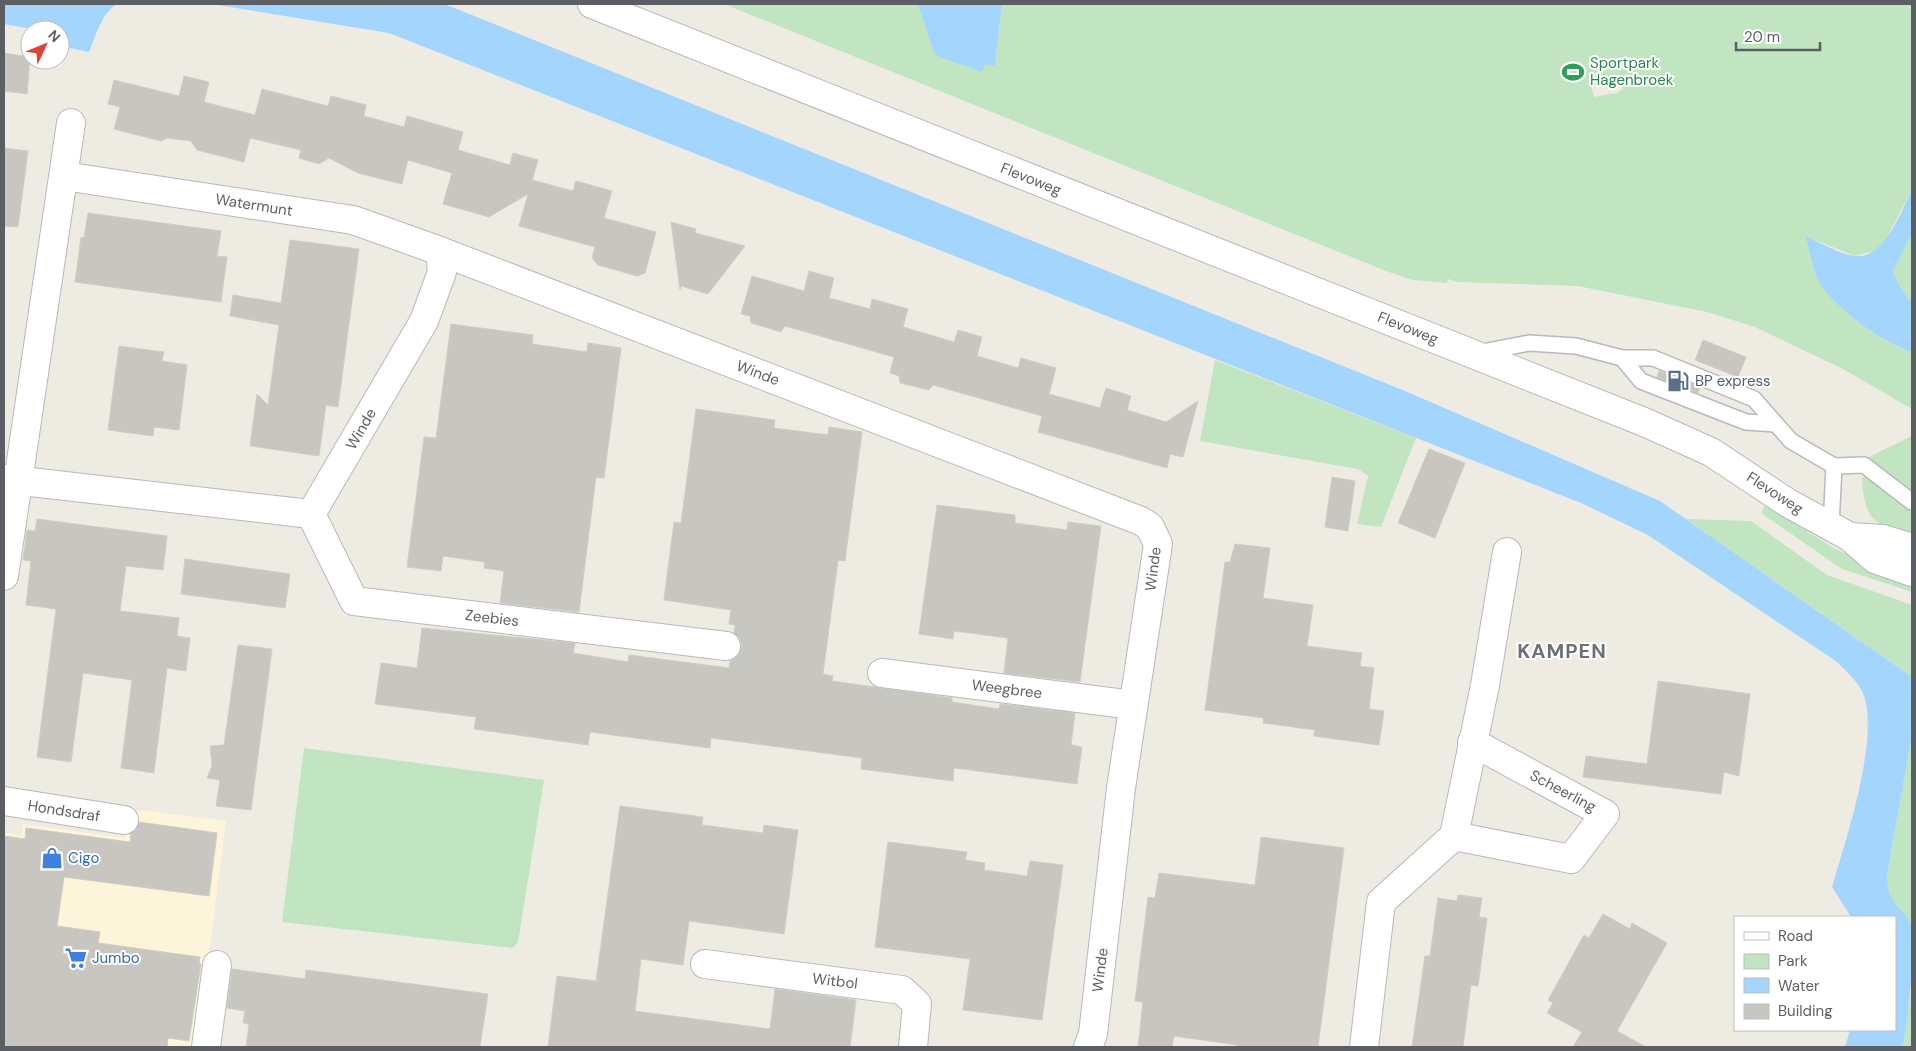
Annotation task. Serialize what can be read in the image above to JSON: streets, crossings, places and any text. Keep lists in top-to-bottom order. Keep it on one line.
{"streets":{"street":["Flevoweg","Watermunt","Winde","Zeebies","Weegbree","Scheerling","Hondsdraf","Witbol"]},"crossings":[["Watermunt","Winde"],["Winde","Zeebies"],["Winde","Weegbree"]],"districts":["KAMPEN"],"places":{"sports":["Sportpark Hagenbroek"],"fuel station":["BP express"],"shop":["Cigo"],"supermarket":["Jumbo"]},"legend":["Road","Park","Water","Building"],"scale_bar":"20 m","north":"top right"}
